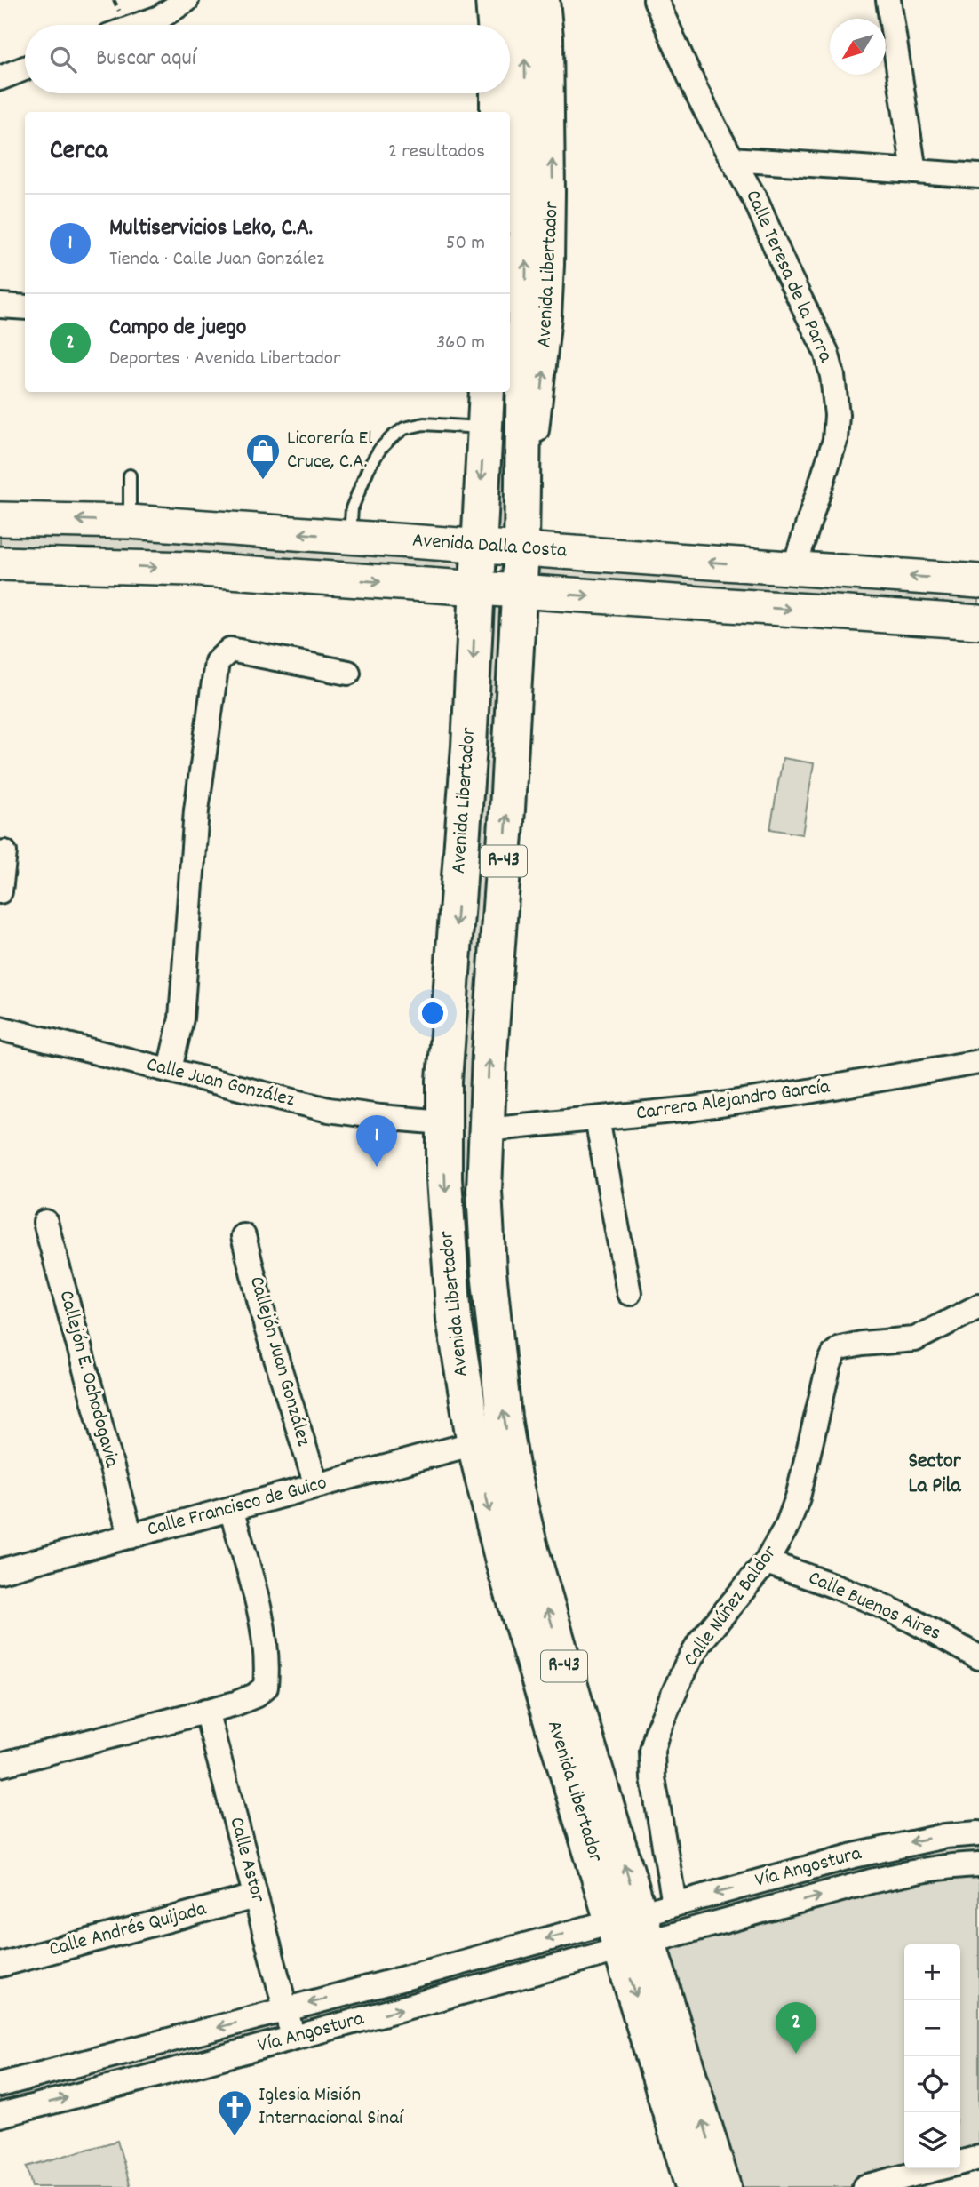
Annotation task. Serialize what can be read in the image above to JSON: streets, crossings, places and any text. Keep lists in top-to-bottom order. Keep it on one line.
{"streets":{"main road":["Avenida Libertador","R-43"],"street":["Calle Teresa de la Parra","Avenida Dalla Costa","Calle Juan González","Carrera Alejandro García","Callejón Juan González","Callejón E. Ochodogavia","Calle Francisco de Guico","Calle Núñez Baldor","Calle Buenos Aires","Calle Astor","Vía Angostura","Calle Andrés Quijada"]},"crossings":[["Avenida Libertador","Avenida Dalla Costa"],["Avenida Libertador","Calle Juan González"],["Avenida Libertador","Carrera Alejandro García"],["Avenida Libertador","Calle Francisco de Guico"],["Avenida Libertador","Vía Angostura"],["Calle Teresa de la Parra","Avenida Dalla Costa"],["Callejón Juan González","Calle Francisco de Guico"],["Callejón E. Ochodogavia","Calle Francisco de Guico"],["Calle Núñez Baldor","Calle Buenos Aires"],["Calle Núñez Baldor","Vía Angostura"],["Calle Astor","Vía Angostura"],["Calle Astor","Calle Andrés Quijada"]],"districts":["Sector La Pila"],"places":{"shop":["Licorería El Cruce, C.A."],"church":["Iglesia Misión Internacional Sinaí"]},"north":"bottom left","page":{"search":"Buscar aquí","heading":["Cerca","2 resultados"],"list":[{"mark":"1","name":"Multiservicios Leko, C.A.","note":"Tienda · Calle Juan González","value":"50 m"},{"mark":"2","name":"Campo de juego","note":"Deportes · Avenida Libertador","value":"360 m"}],"pins":["1","2"],"map_buttons":["+","−"]}}
